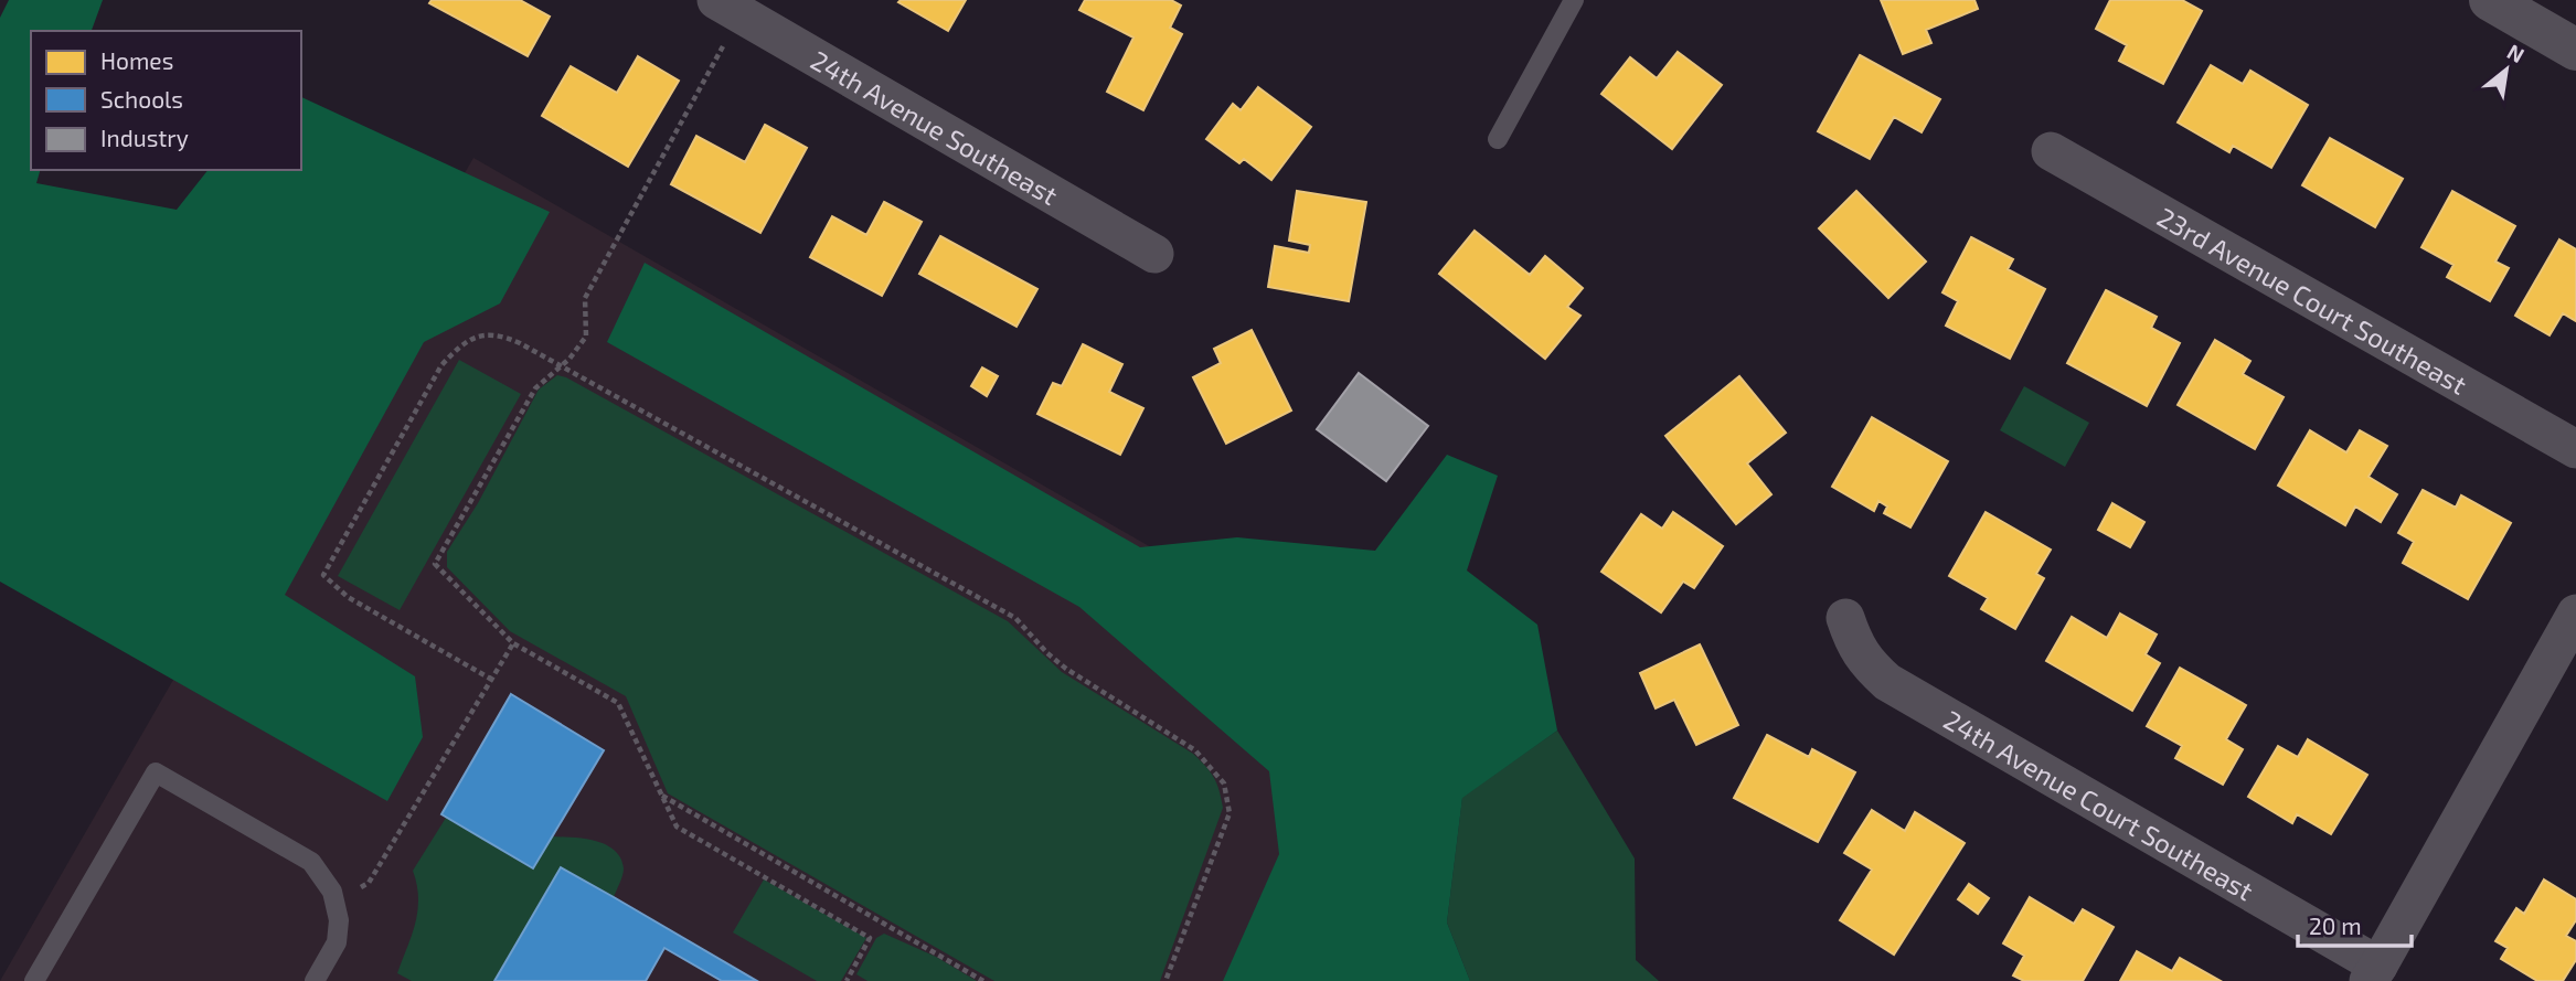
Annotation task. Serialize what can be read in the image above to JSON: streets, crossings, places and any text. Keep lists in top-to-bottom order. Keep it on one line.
{"streets":{"street":["24th Avenue Southeast","23rd Avenue Court Southeast","24th Avenue Court Southeast"]},"legend":["Homes","Schools","Industry"],"scale_bar":"20 m","north":"top right"}
